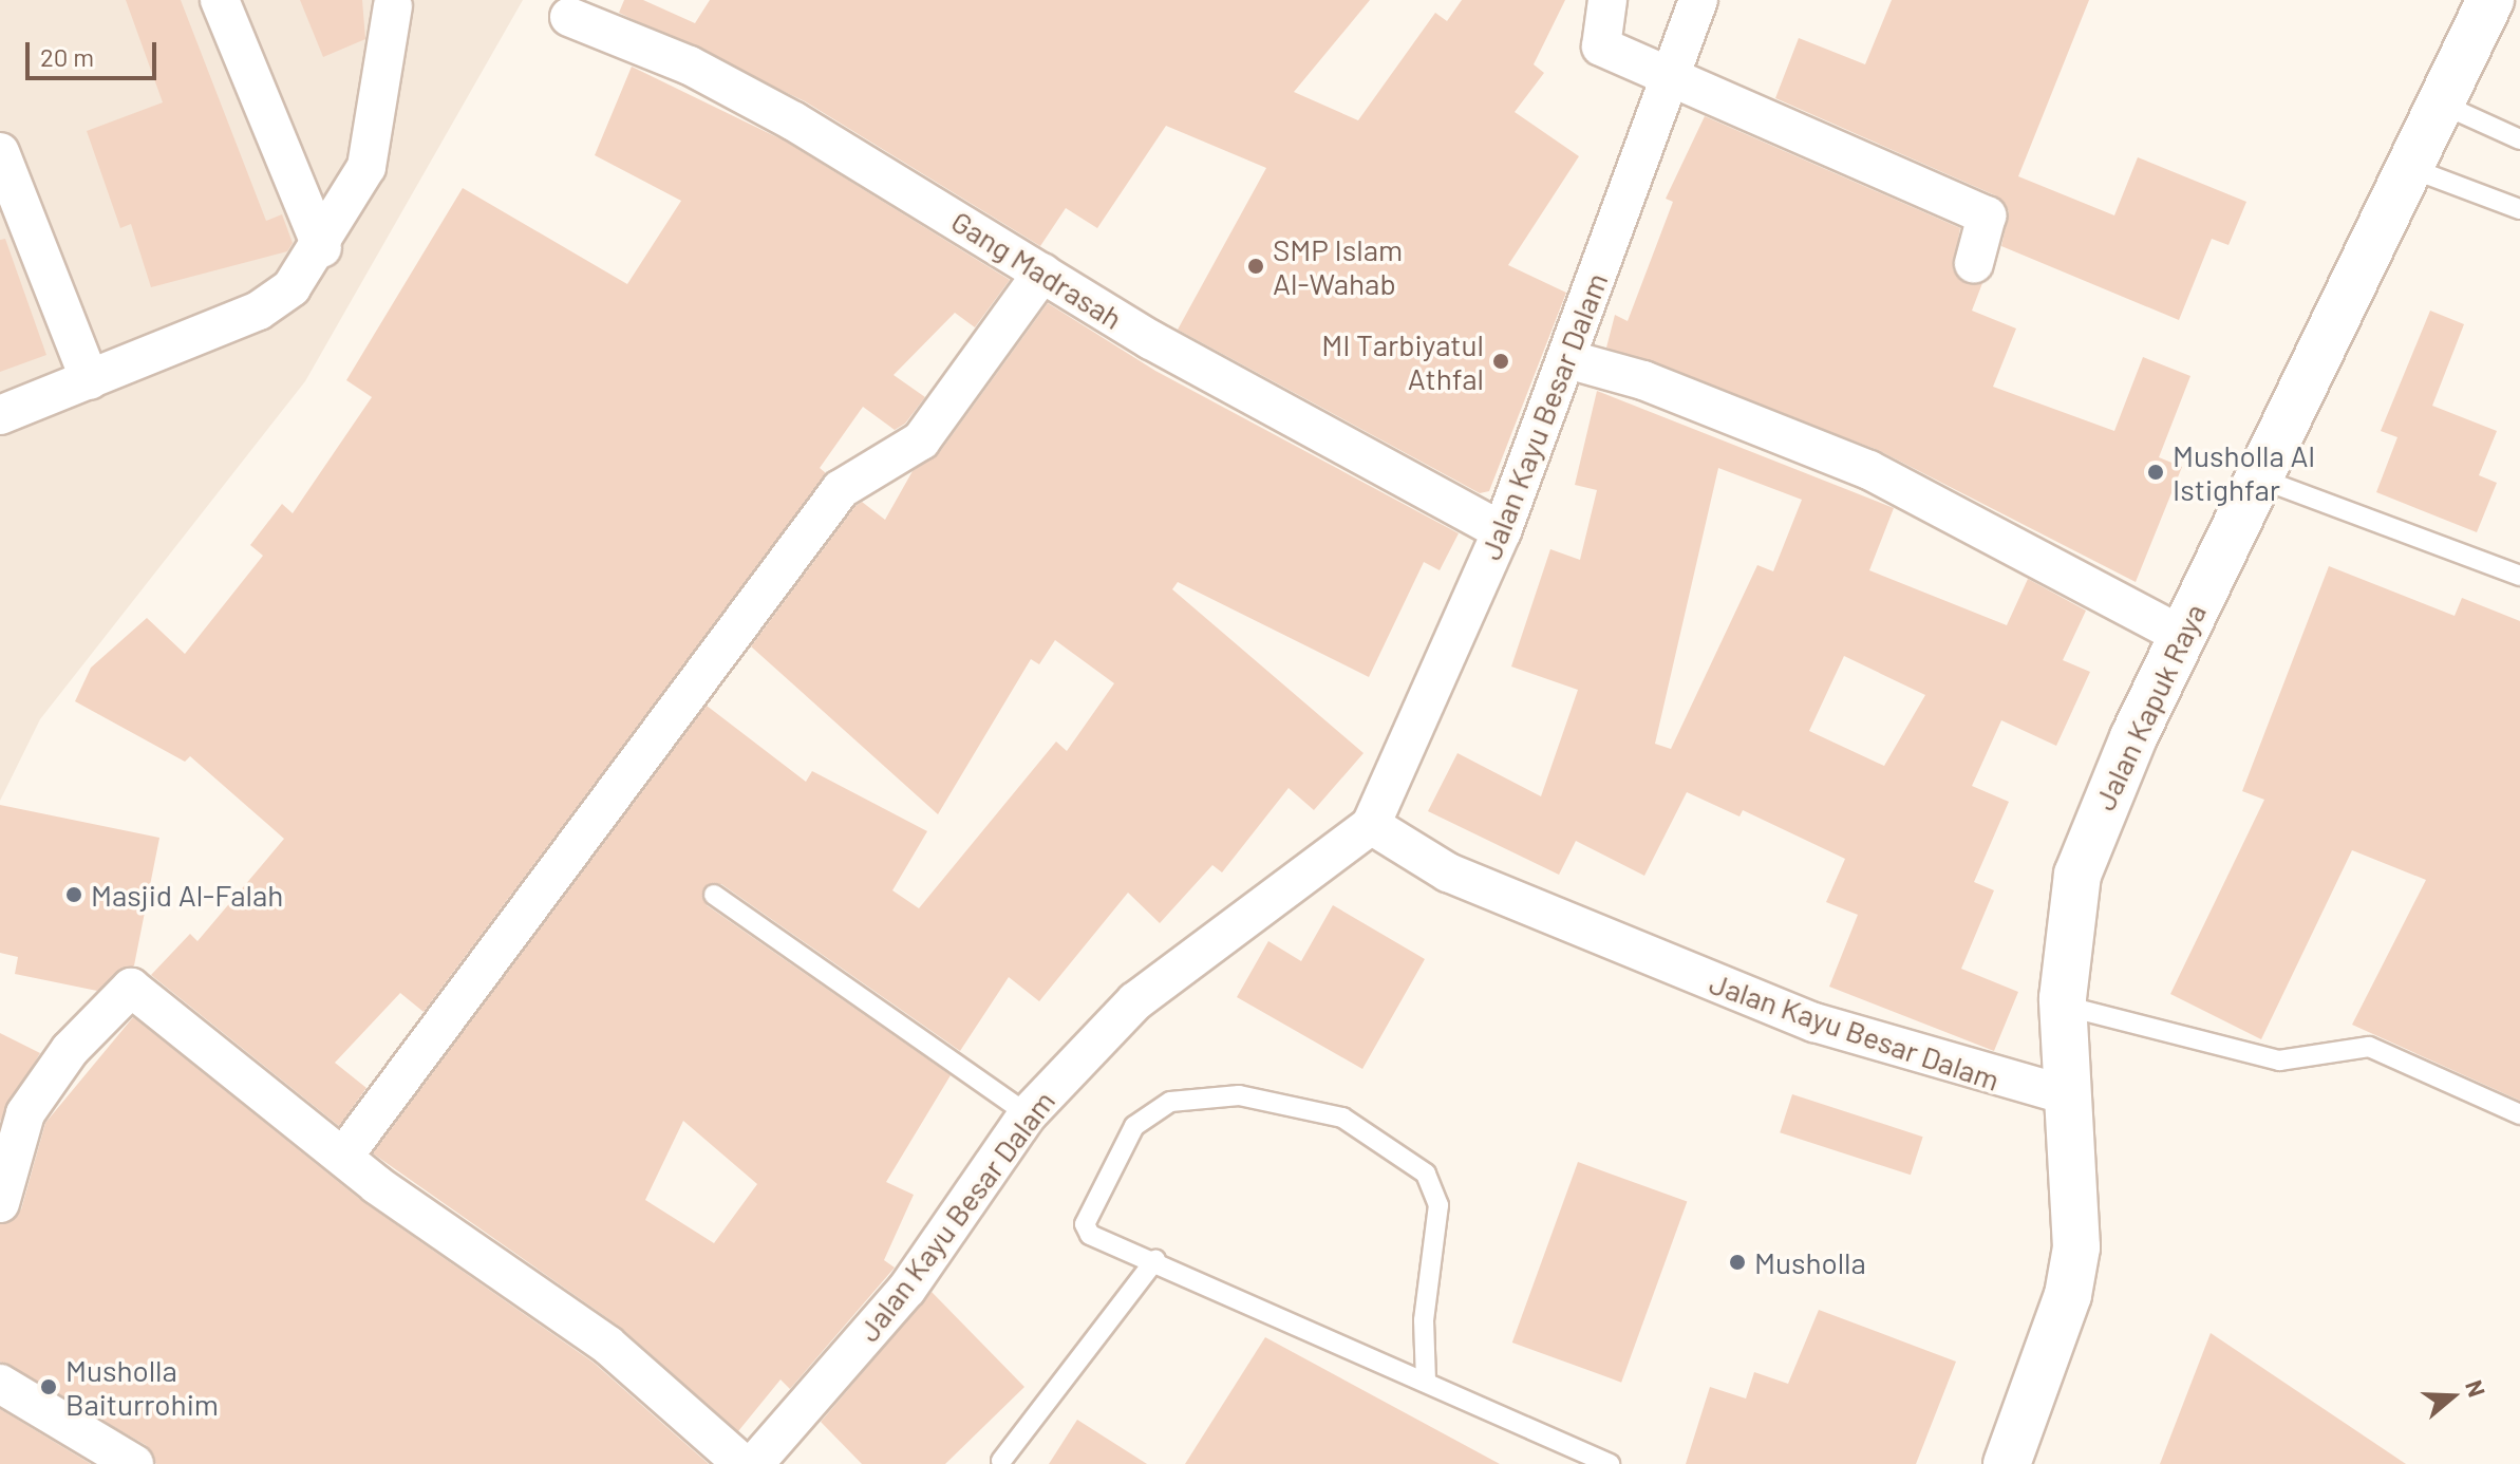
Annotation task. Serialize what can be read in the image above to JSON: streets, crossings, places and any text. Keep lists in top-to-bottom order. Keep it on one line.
{"streets":{"main road":["Jalan Kapuk Raya"],"street":["Gang Madrasah","Jalan Kayu Besar Dalam"]},"crossings":[["Gang Madrasah","Jalan Kayu Besar Dalam"],["Jalan Kayu Besar Dalam","Jalan Kapuk Raya"]],"places":["SMP Islam Al-Wahab","MI Tarbiyatul Athfal","Musholla Al Istighfar","Masjid Al-Falah","Musholla","Musholla Baiturrohim"],"scale_bar":"20 m","north":"right"}
